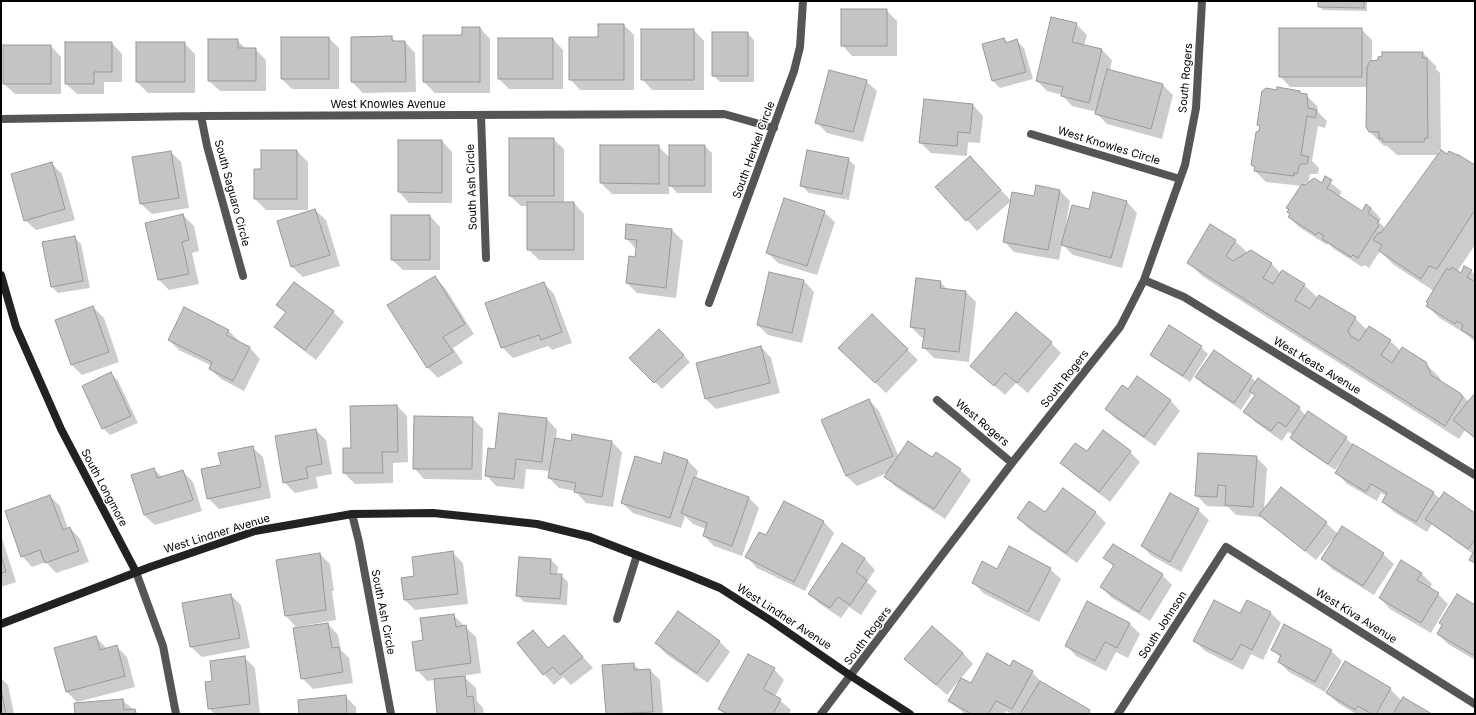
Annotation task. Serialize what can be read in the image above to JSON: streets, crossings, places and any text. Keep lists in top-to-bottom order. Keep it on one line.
{"streets":{"street":["South Rogers","West Knowles Avenue","West Knowles Circle","South Henkel Circle","South Ash Circle","South Saguaro Circle","West Keats Avenue","West Rogers","South Longmore","West Lindner Avenue","West Kiva Avenue","South Johnson"]},"crossings":[["South Rogers","West Knowles Circle"],["South Rogers","West Keats Avenue"],["South Rogers","West Rogers"],["South Rogers","West Lindner Avenue"],["West Knowles Avenue","South Henkel Circle"],["West Knowles Avenue","South Ash Circle"],["West Knowles Avenue","South Saguaro Circle"],["South Ash Circle","West Lindner Avenue"],["South Longmore","West Lindner Avenue"],["West Kiva Avenue","South Johnson"]]}
